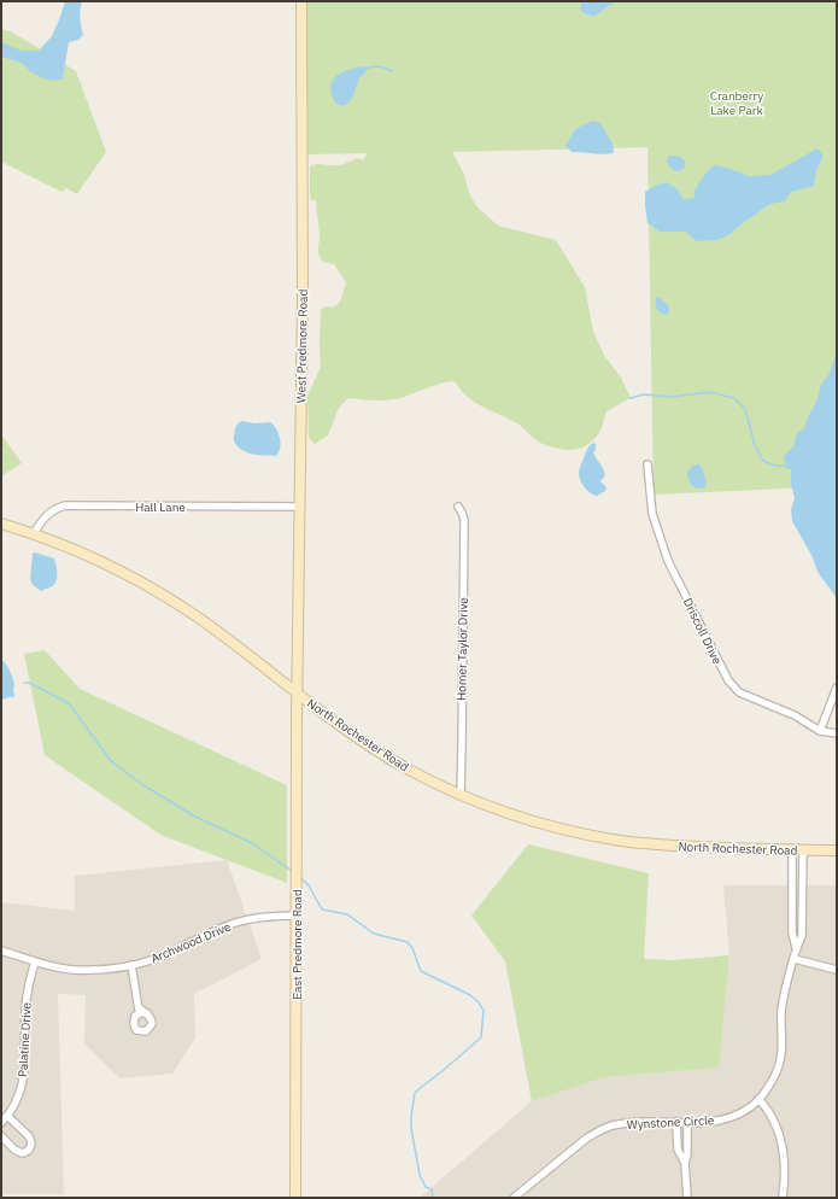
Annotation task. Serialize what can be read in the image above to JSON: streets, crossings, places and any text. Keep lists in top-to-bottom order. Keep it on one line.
{"streets":{"street":["West Predmore Road","Hall Lane","Driscoll Drive","Homer Taylor Drive","North Rochester Road","Archwood Drive","East Predmore Road","Palatine Drive","Wynstone Circle"]},"crossings":[["West Predmore Road","Hall Lane"],["West Predmore Road","North Rochester Road"],["West Predmore Road","East Predmore Road"],["Hall Lane","North Rochester Road"],["Homer Taylor Drive","North Rochester Road"],["North Rochester Road","East Predmore Road"],["North Rochester Road","Wynstone Circle"],["Archwood Drive","East Predmore Road"],["Archwood Drive","Palatine Drive"]],"parks":["Cranberry Lake Park"]}
